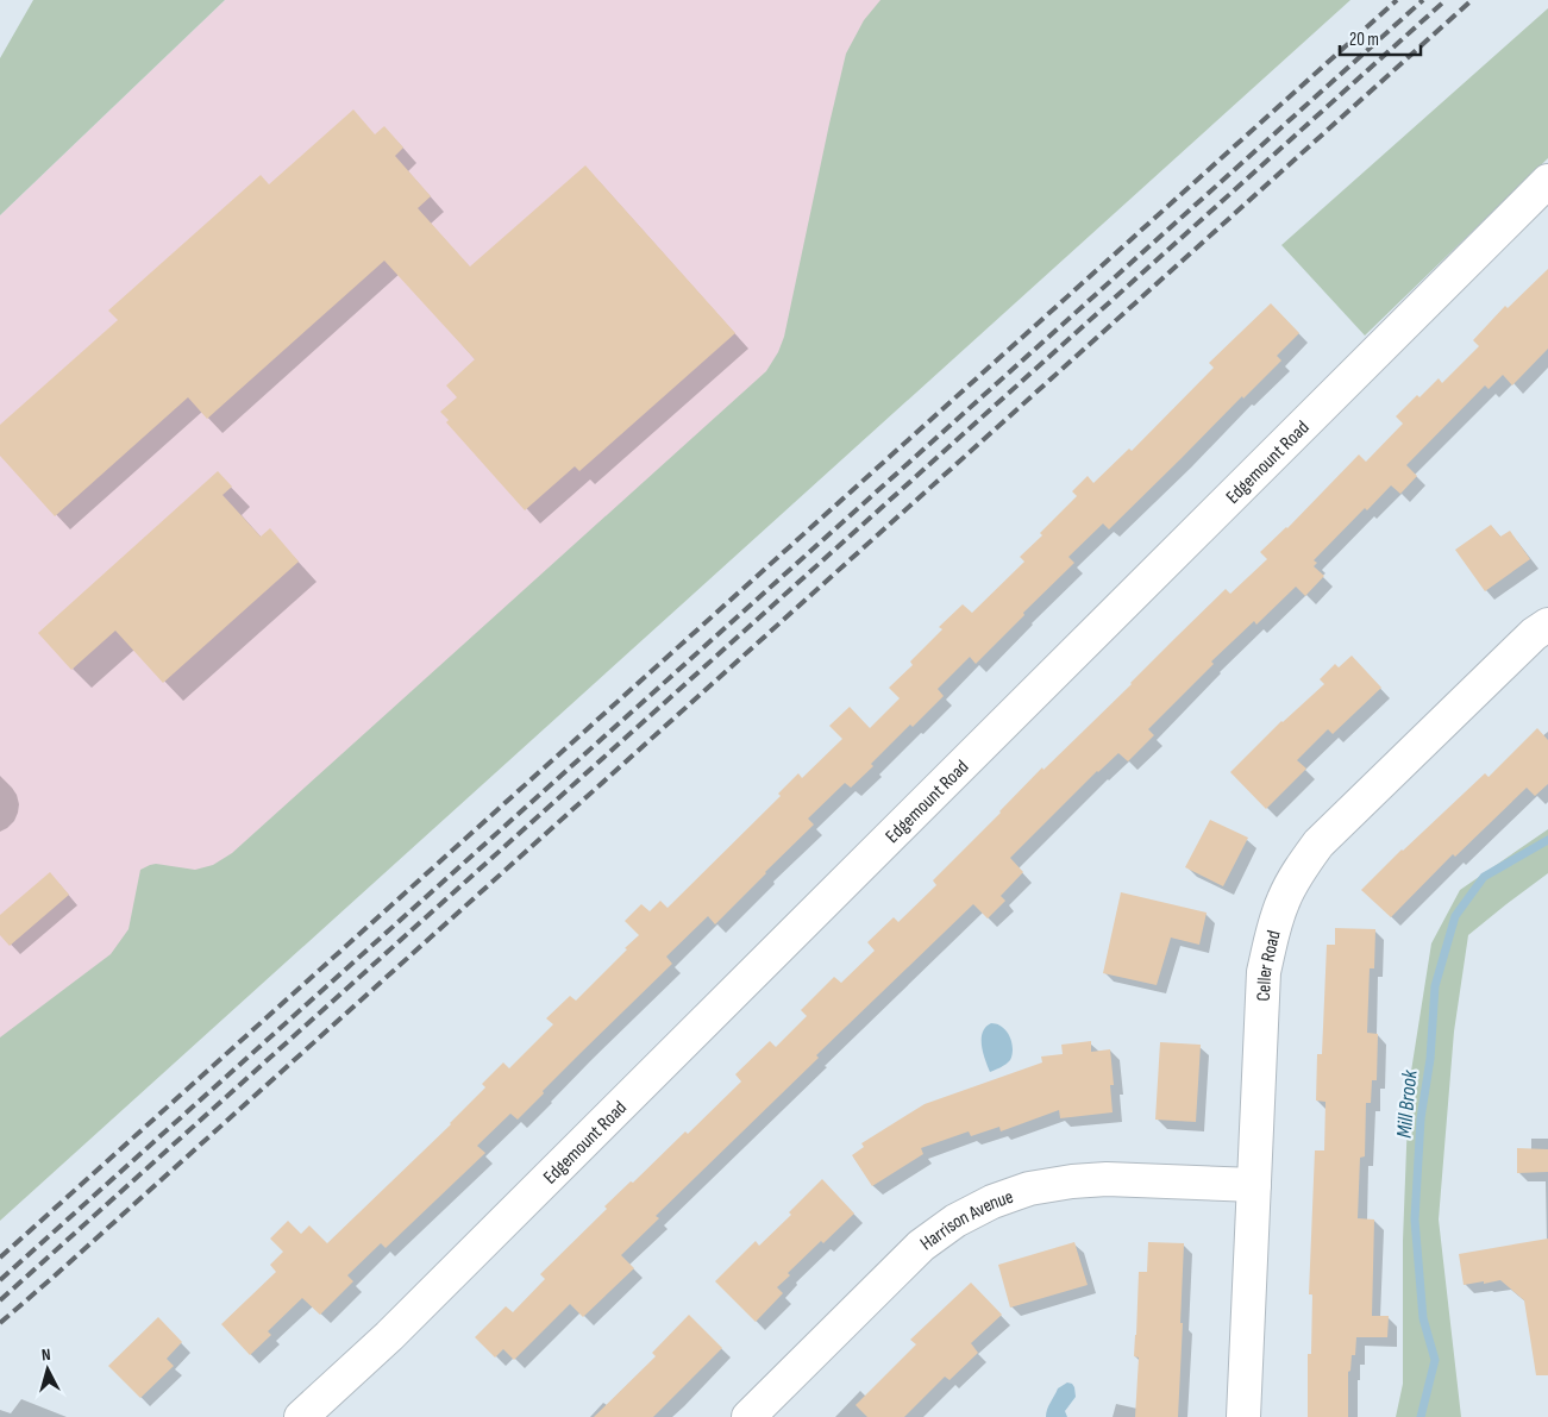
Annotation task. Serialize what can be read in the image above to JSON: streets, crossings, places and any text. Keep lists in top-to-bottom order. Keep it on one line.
{"streets":{"street":["Edgemount Road","Celler Road","Harrison Avenue"]},"crossings":[["Celler Road","Harrison Avenue"]],"water":["Mill Brook"],"scale_bar":"20 m","north":"top"}
